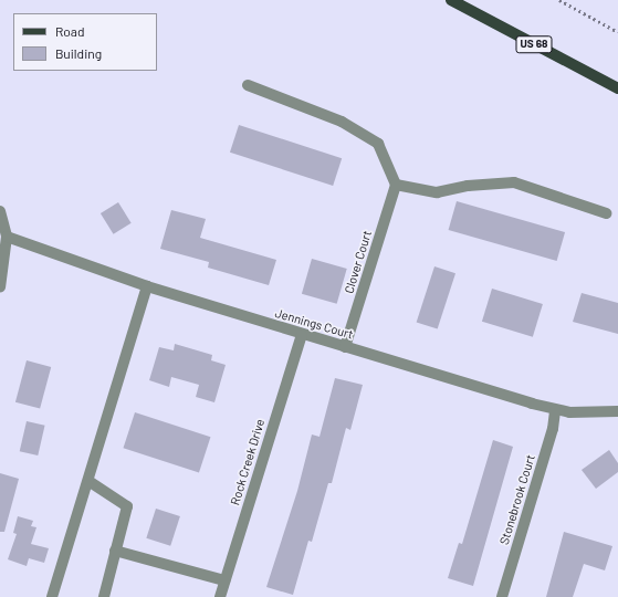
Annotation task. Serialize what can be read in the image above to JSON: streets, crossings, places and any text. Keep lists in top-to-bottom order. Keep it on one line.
{"streets":{"main road":["US 68"],"street":["Clover Court","Jennings Court","Rock Creek Drive","Stonebrook Court"]},"crossings":[["Clover Court","Jennings Court"],["Jennings Court","Rock Creek Drive"],["Jennings Court","Stonebrook Court"]],"legend":["Road","Building"]}
